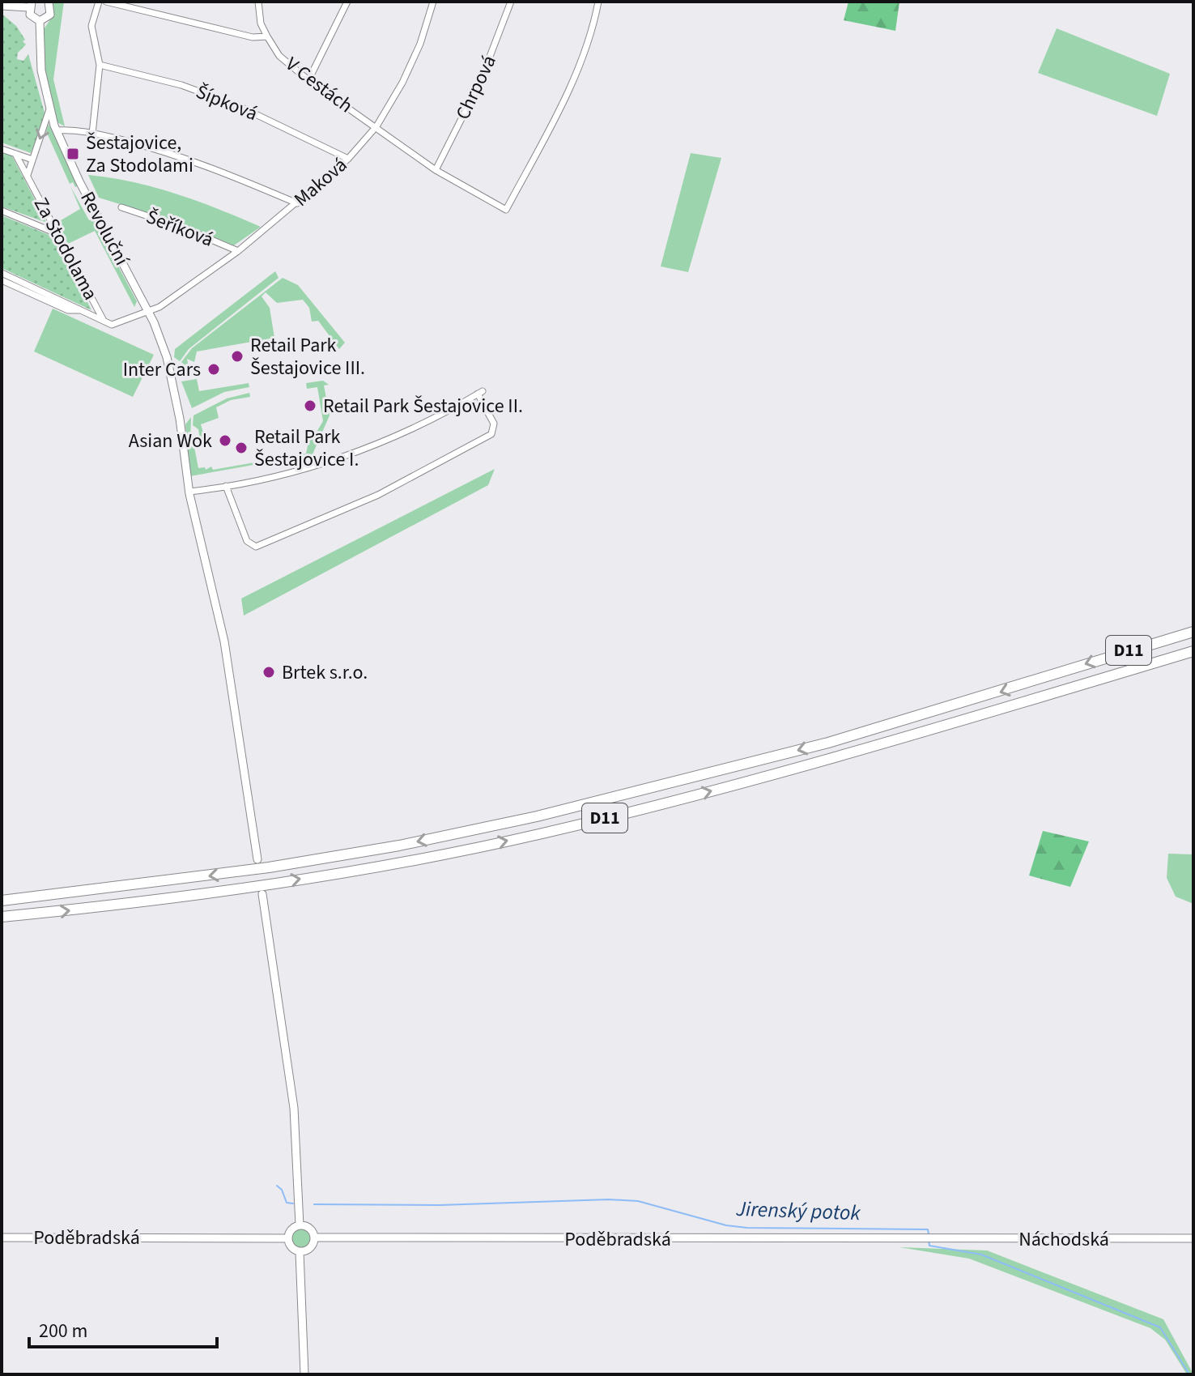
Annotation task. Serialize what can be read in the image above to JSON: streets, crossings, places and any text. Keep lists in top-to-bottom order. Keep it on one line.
{"streets":{"highway":["D11"],"street":["V Cestách","Chrpová","Šípková","Maková","Revoluční","Šeříková","Za Stodolama","Poděbradská","Náchodská"]},"crossings":[["V Cestách","Chrpová"],["V Cestách","Maková"],["Šípková","Maková"],["Maková","Revoluční"],["Maková","Šeříková"],["Maková","Za Stodolama"],["Revoluční","Za Stodolama"],["Poděbradská","Náchodská"]],"water":["Jirenský potok"],"places":{"transit":["Šestajovice, Za Stodolami"],"other":["Retail Park Šestajovice III.","Inter Cars","Retail Park Šestajovice II.","Asian Wok","Retail Park Šestajovice I.","Brtek s.r.o."]},"scale_bar":"200 m"}
